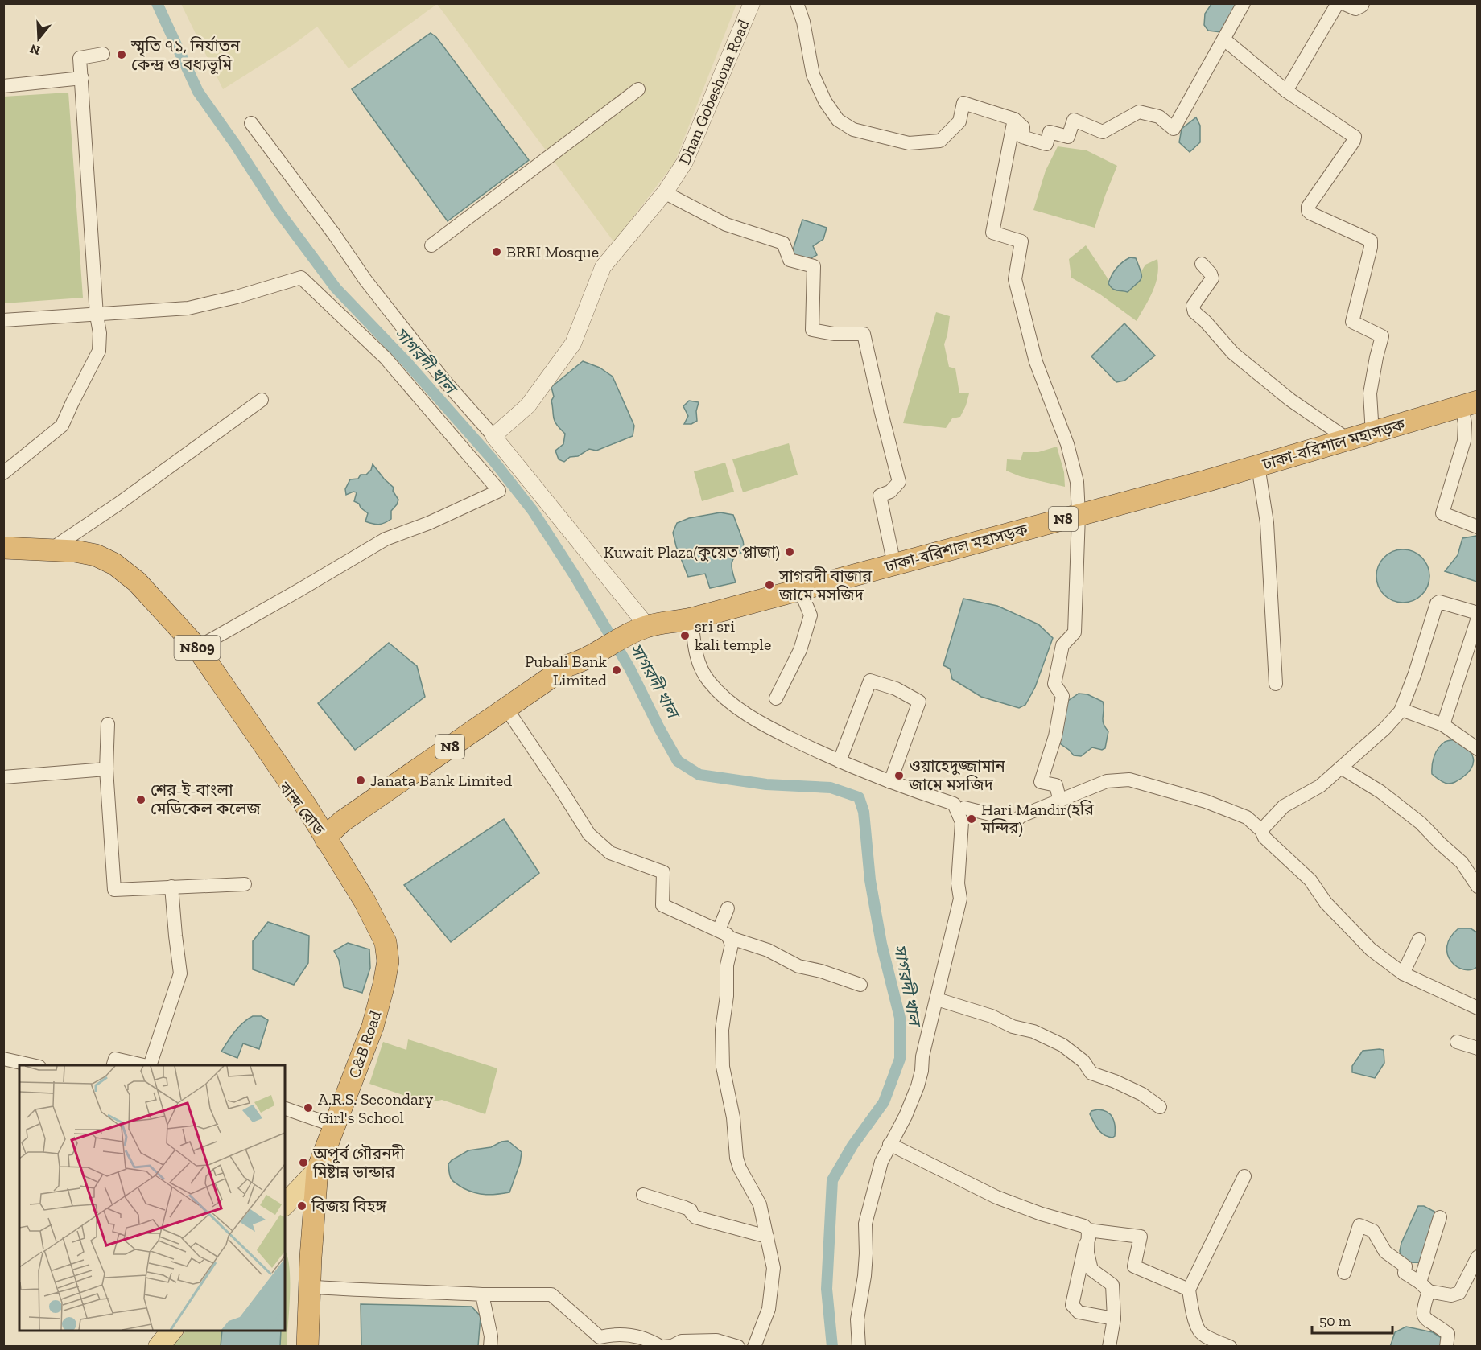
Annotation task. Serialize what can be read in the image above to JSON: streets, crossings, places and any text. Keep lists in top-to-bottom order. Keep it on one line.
{"streets":{"highway":["ঢাকা-বরিশাল মহাসড়ক","N8","N809","বান্দ রোড","C&B Road"],"street":["Dhan Gobeshona Road"]},"crossings":[["ঢাকা-বরিশাল মহাসড়ক","N8"],["N8","বান্দ রোড"],["N8","C&B Road"],["বান্দ রোড","C&B Road"]],"water":["সাগরদী খাল"],"places":["স্মৃতি ৭১, নির্যাতন কেন্দ্র ও বধ্যভূমি","BRRI Mosque","Kuwait Plaza(কুয়েত প্লাজা)","সাগরদী বাজার জামে মসজিদ","sri sri kali temple","Pubali Bank Limited","ওয়াহেদুজ্জামান জামে মসজিদ","Janata Bank Limited","শের-ই-বাংলা মেডিকেল কলেজ","Hari Mandir(হরি মন্দির)","A.R.S. Secondary Girl's School","অপূর্ব গৌরনদী মিষ্টান্ন ভান্ডার","বিজয় বিহঙ্গ"],"scale_bar":"50 m","north":"bottom"}
